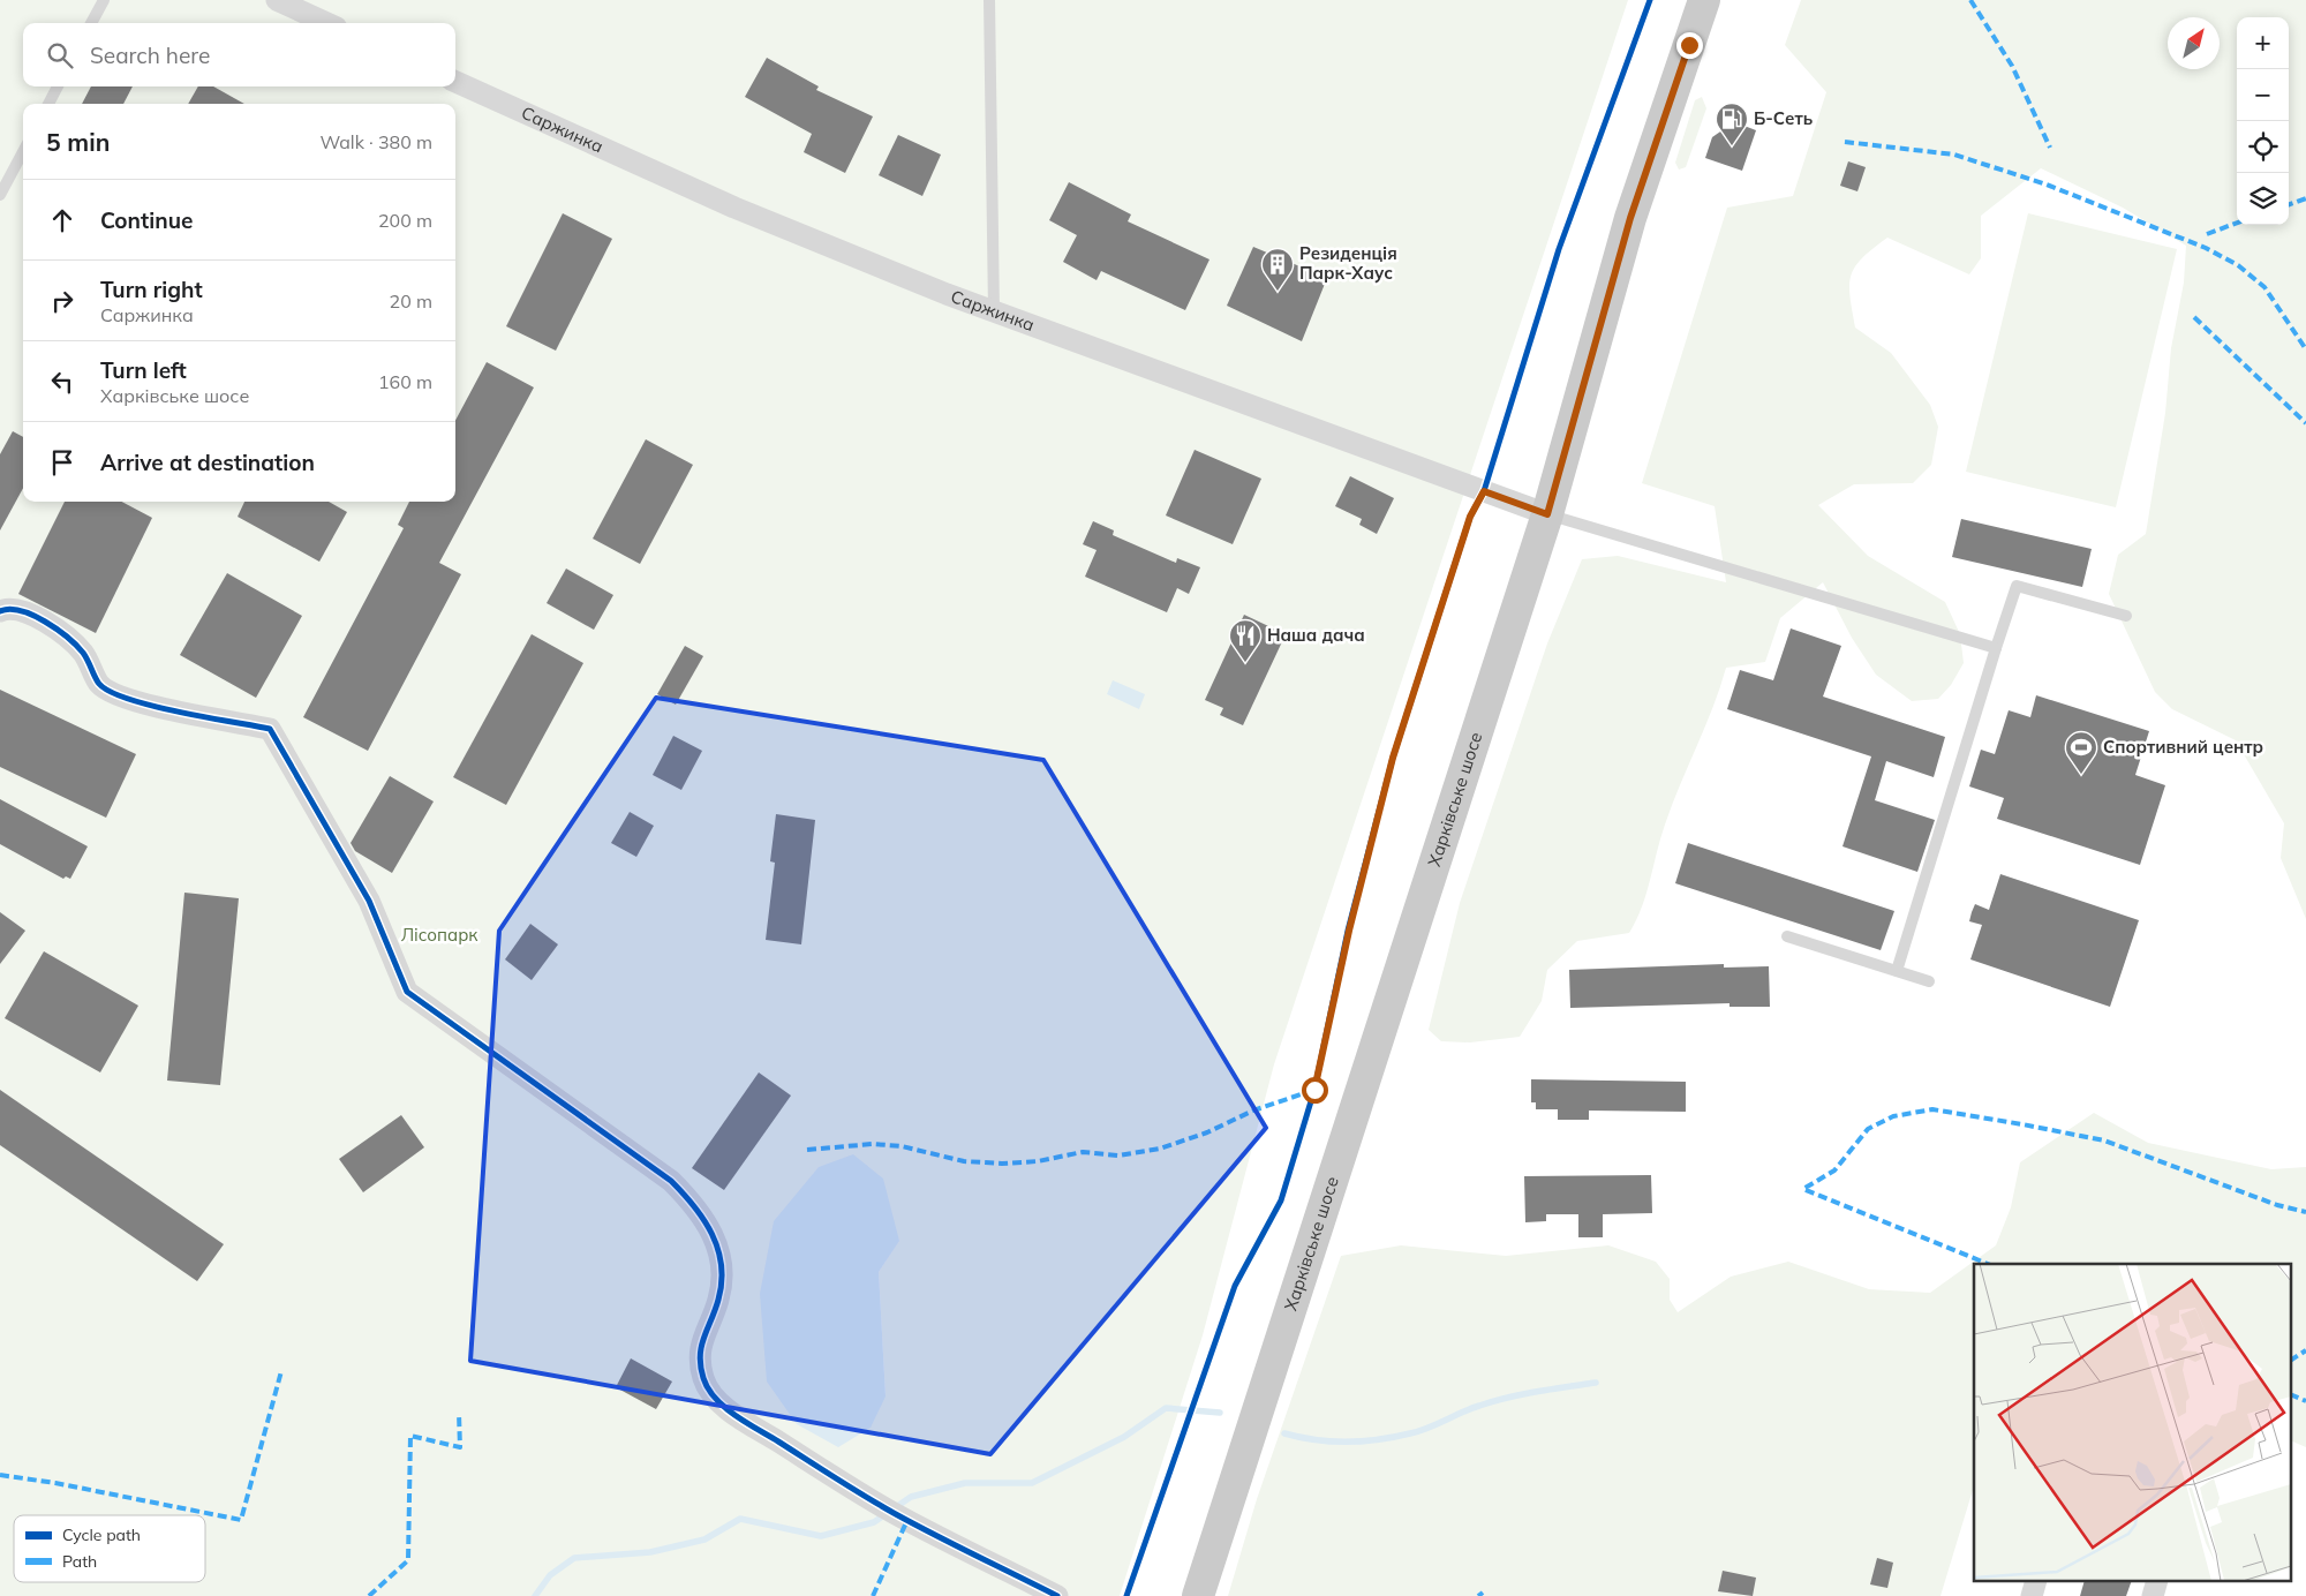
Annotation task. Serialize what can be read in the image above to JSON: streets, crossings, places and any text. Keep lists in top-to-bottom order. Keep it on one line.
{"streets":{"main road":["Харківське шосе"],"street":["Саржинка"]},"crossings":[["Саржинка","Харківське шосе"]],"parks":["Лісопарк"],"places":{"fuel station":["Б-Сеть"],"building":["Резиденція Парк-Хаус"],"restaurant":["Наша дача"],"sports":["Спортивний центр"]},"legend":["Cycle path","Path"],"north":"top right","page":{"map_buttons":["+","−"],"search":"Search here","heading":["5 min","Walk · 380 m"],"list":[["Continue","200 m"],["Turn right","Саржинка","20 m"],["Turn left","Харківське шосе","160 m"],"Arrive at destination"]}}
